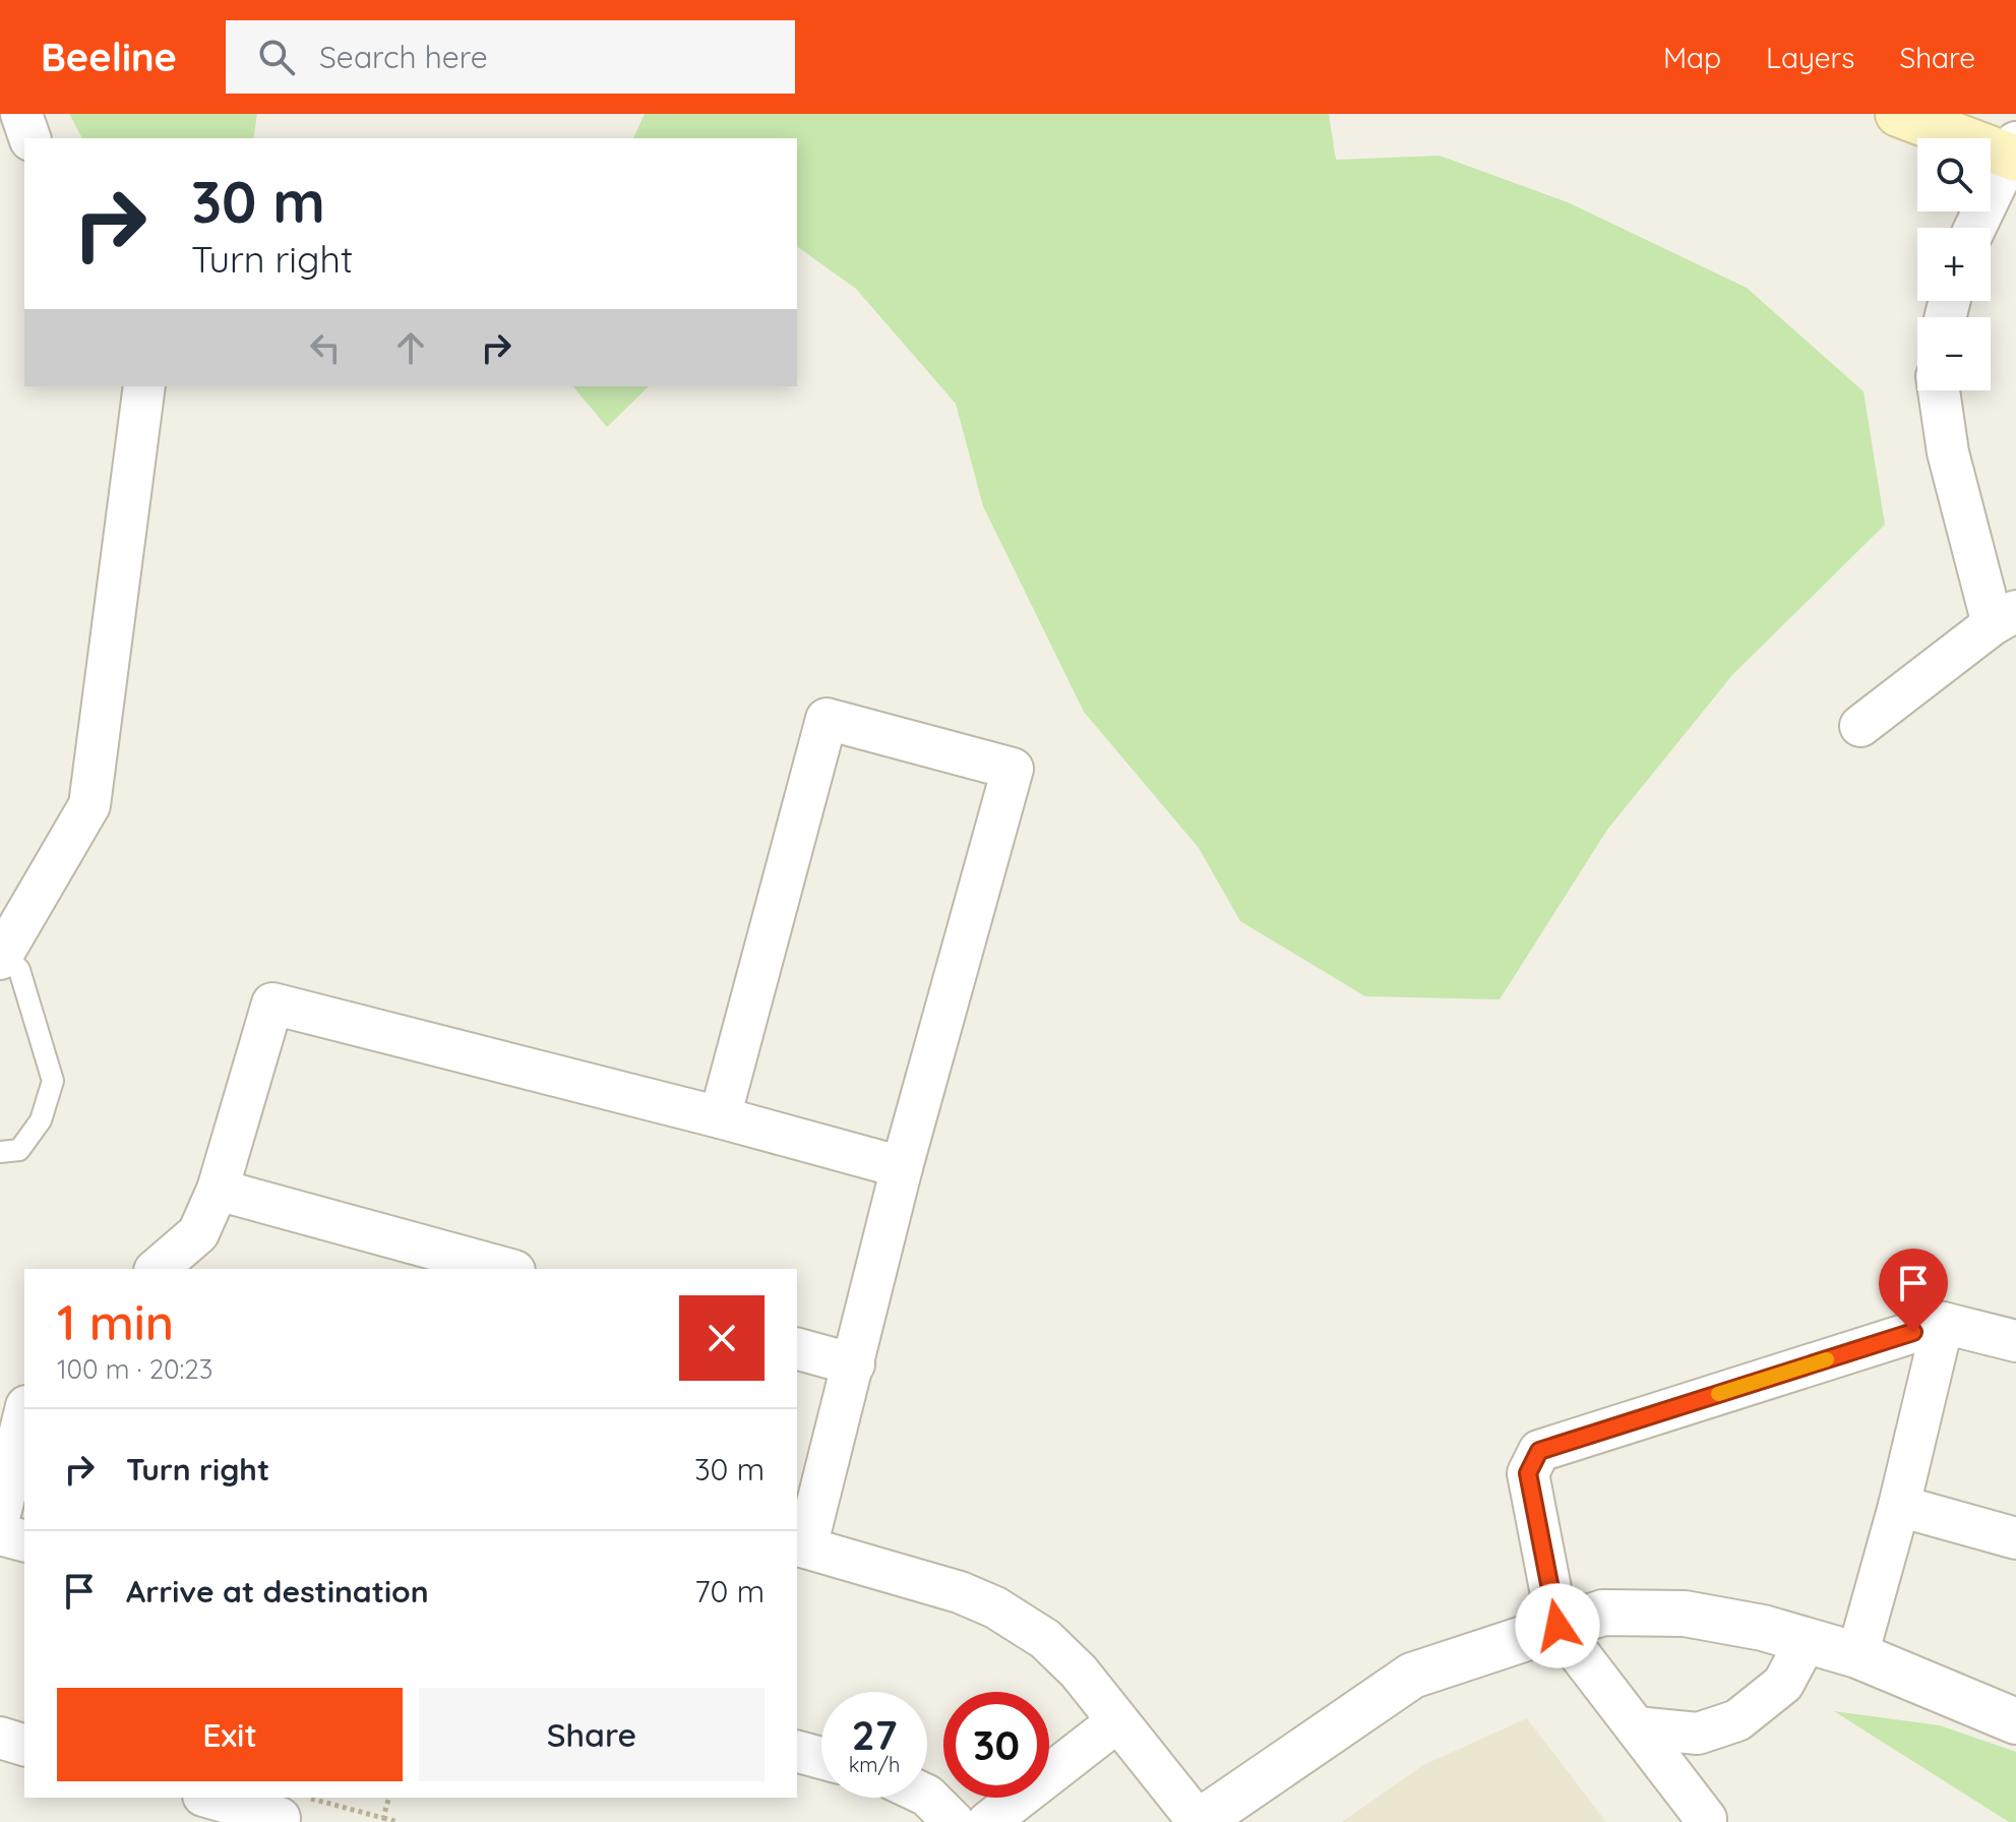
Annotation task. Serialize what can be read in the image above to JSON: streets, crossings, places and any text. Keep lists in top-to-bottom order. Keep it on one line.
{"page":{"header":"Beeline","search":"Search here","nav":["Map","Layers","Share"],"map_buttons":["+","−"],"turn":["30 m","Turn right"],"heading":["1 min","100 m · 20:23"],"list":[{"name":"Turn right","value":"30 m"},{"name":"Arrive at destination","value":"70 m"}],"buttons":["Exit","Share"],"speed":"27 km/h","limit":"30"}}
